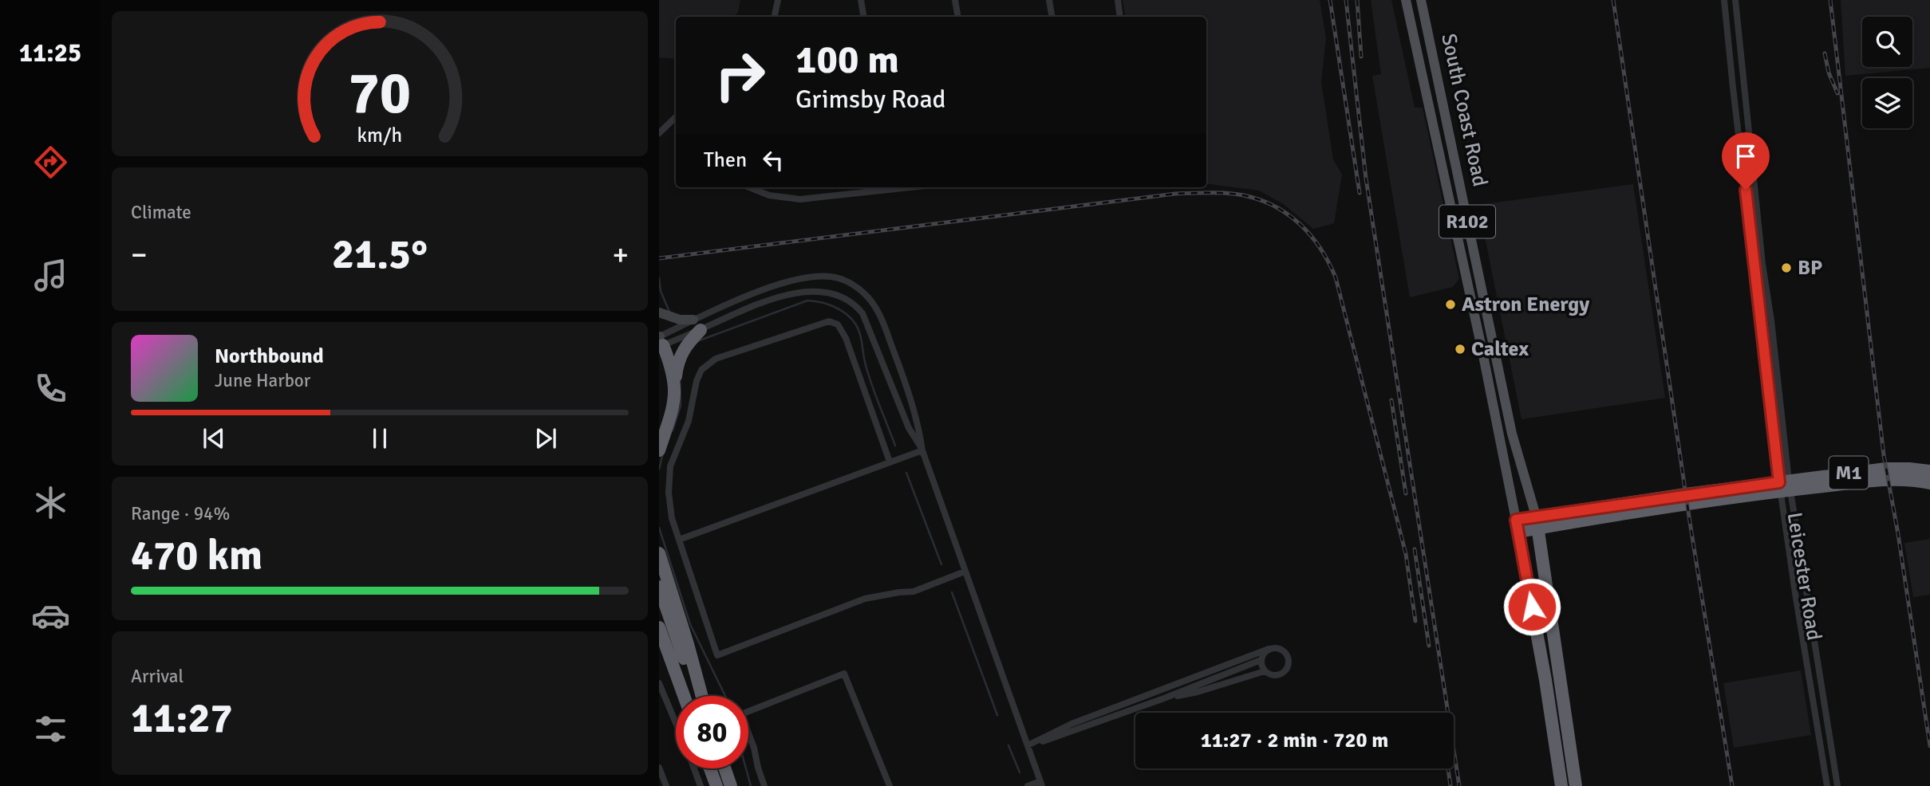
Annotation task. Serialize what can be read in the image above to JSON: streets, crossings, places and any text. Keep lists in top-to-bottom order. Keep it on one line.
{"streets":{"highway":["South Coast Road","R102","M1"],"street":["Leicester Road"]},"crossings":[["South Coast Road","M1"],["M1","Leicester Road"]],"places":["BP","Astron Energy","Caltex"],"page":{"tabs":"11:25","turn":["100 m","Grimsby Road"],"then":"Then","tile":["Climate",["Range · 94%","470 km"],["Arrival","11:27"]],"heat":["−","21.5°","+"],"song":["Northbound","June Harbor"],"limit":"80","trip":"11:27 · 2 min · 720 m","gauge":["70","km/h"]}}
